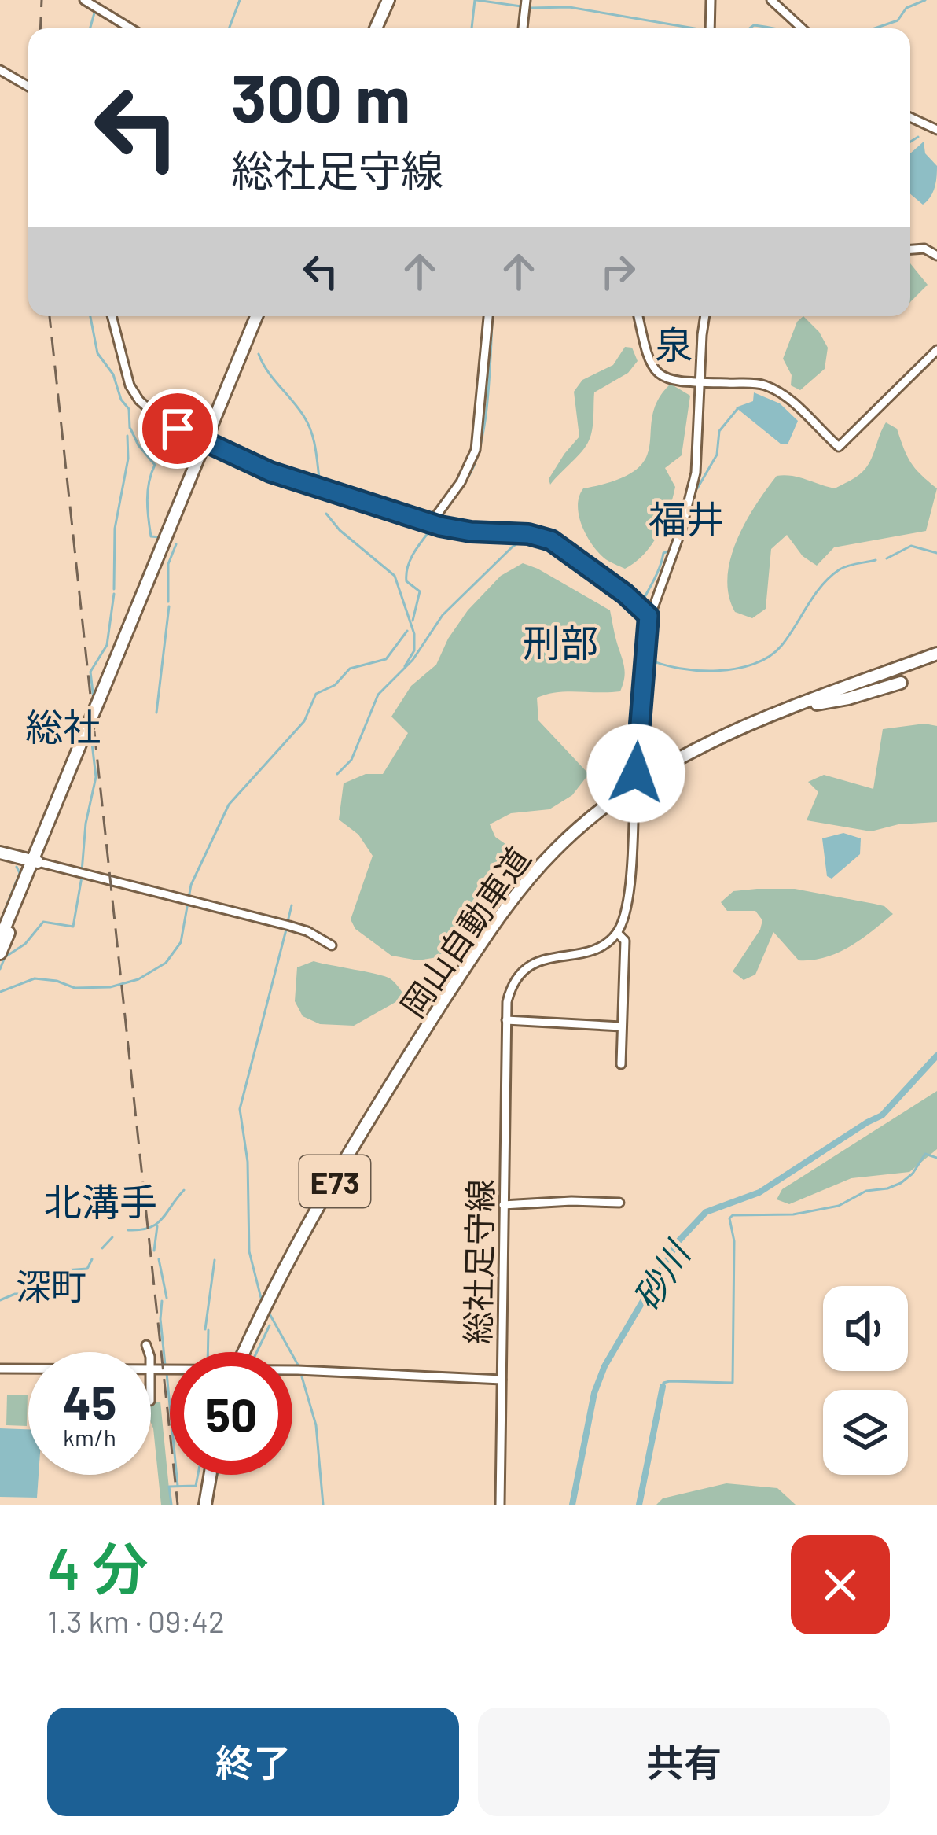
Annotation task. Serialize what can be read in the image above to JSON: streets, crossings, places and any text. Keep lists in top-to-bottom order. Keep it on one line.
{"streets":{"highway":["岡山自動車道","E73"],"street":["総社足守線"]},"districts":["泉","福井","刑部","総社","北溝手","深町"],"water":["砂川"],"page":{"turn":["300 m","総社足守線"],"speed":"45 km/h","limit":"50","heading":["4 分","1.3 km · 09:42"],"buttons":["終了","共有"]}}
